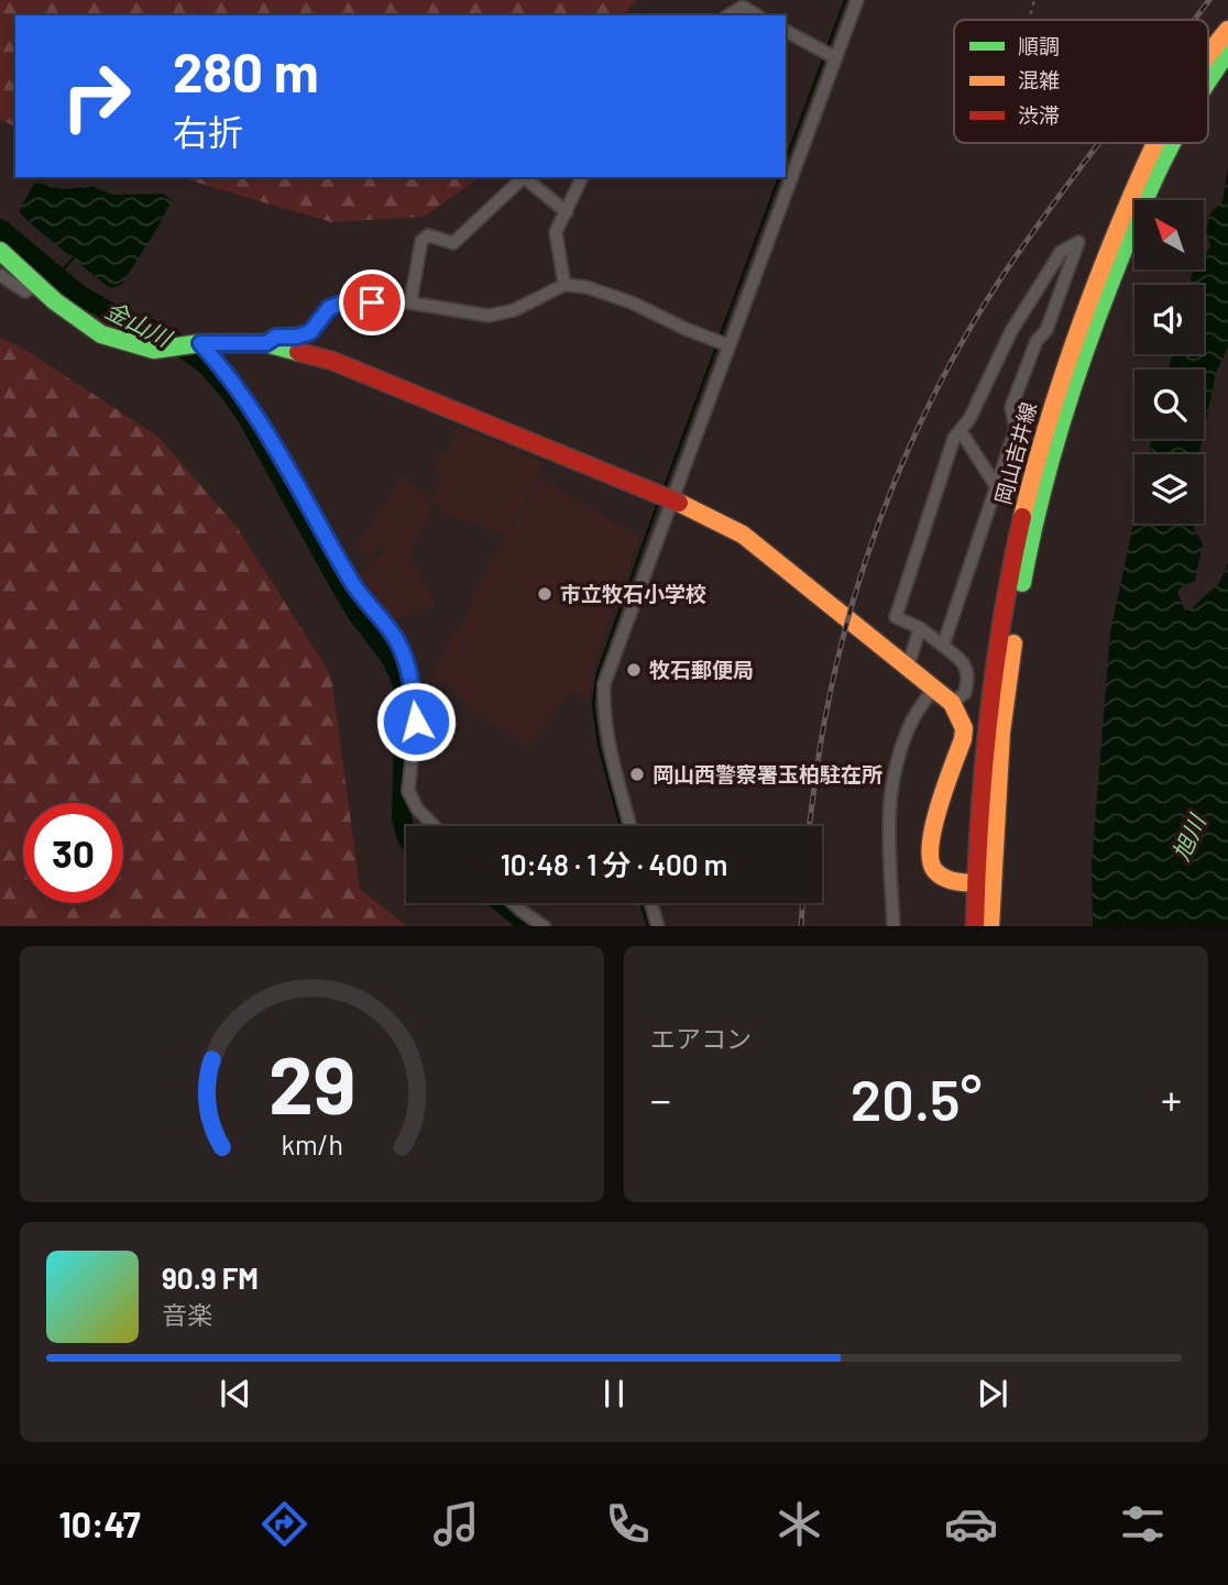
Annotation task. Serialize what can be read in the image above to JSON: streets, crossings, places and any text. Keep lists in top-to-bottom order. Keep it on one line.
{"streets":{"main road":["岡山吉井線"]},"water":["金山川","旭川"],"places":["市立牧石小学校","牧石郵便局","岡山西警察署玉柏駐在所"],"legend":["順調","混雑","渋滞"],"north":"top left","page":{"turn":["280 m","右折"],"limit":"30","trip":"10:48 · 1 分 · 400 m","tile":"エアコン","heat":["−","20.5°","+"],"song":["90.9 FM","音楽"],"tabs":"10:47","gauge":["29","km/h"]}}
